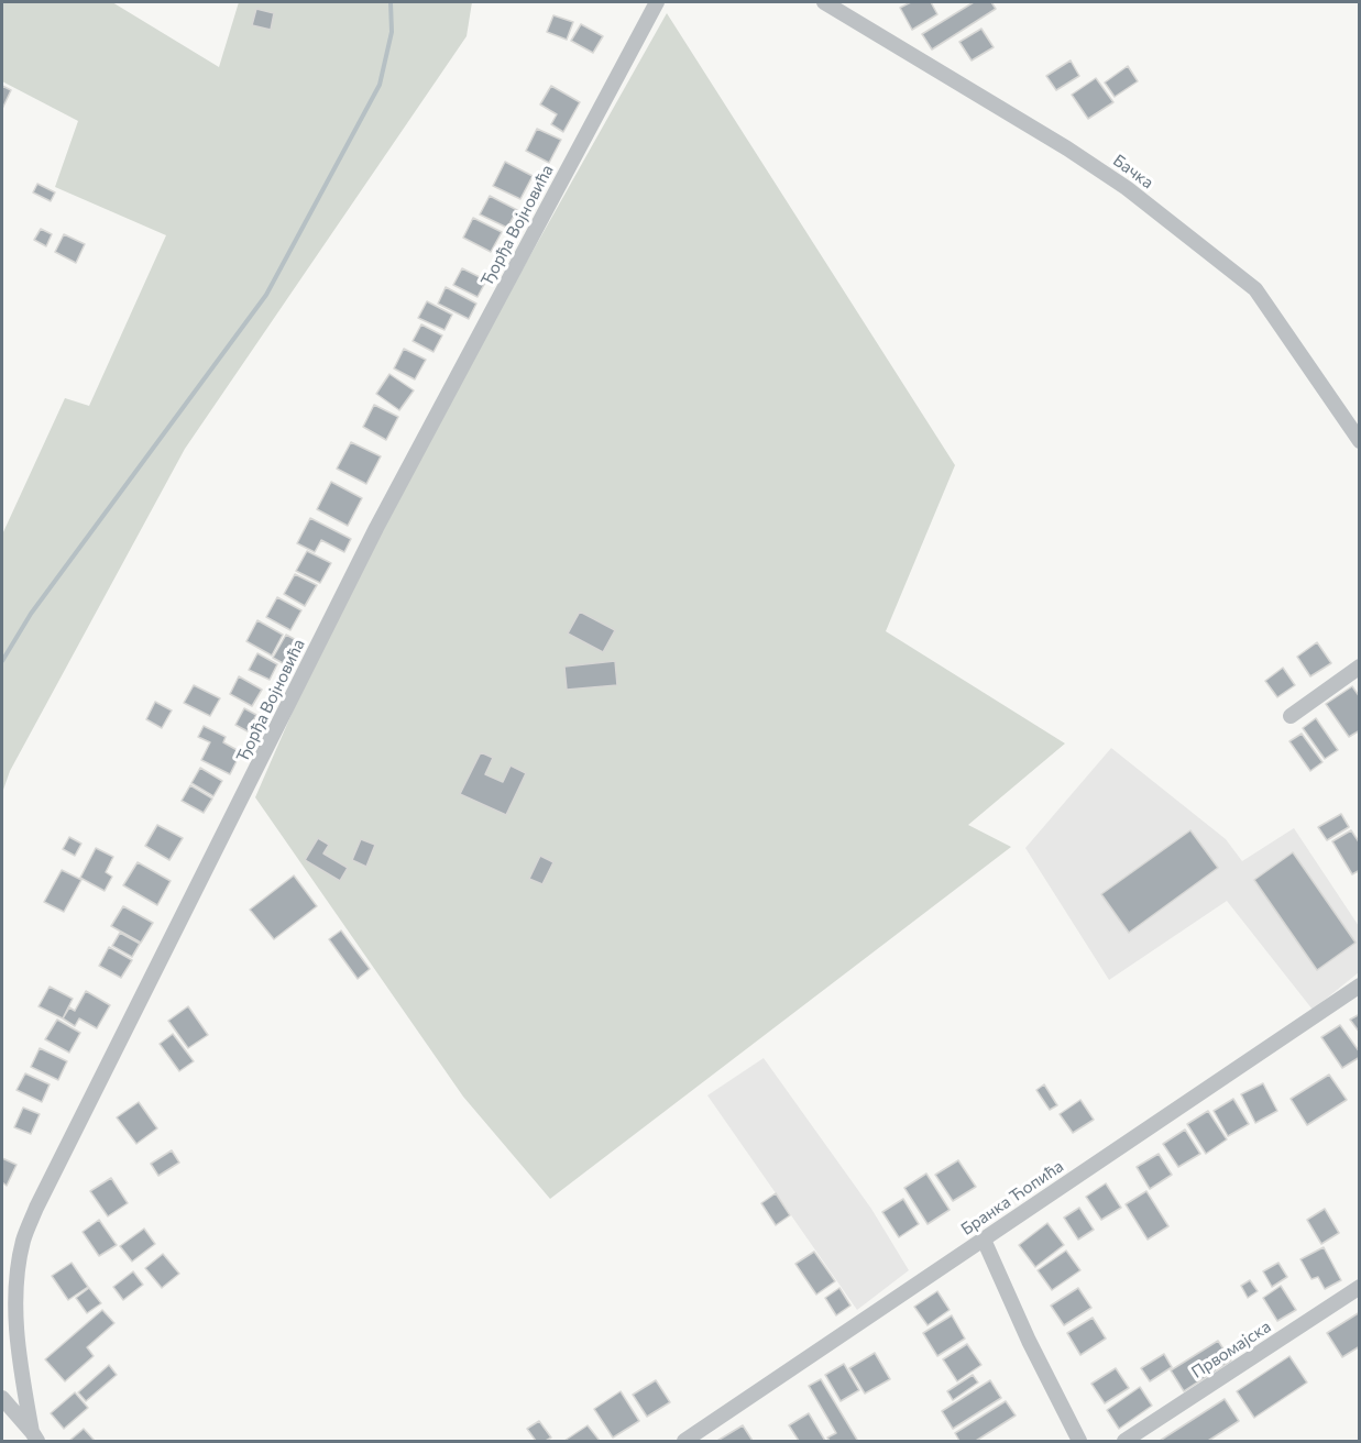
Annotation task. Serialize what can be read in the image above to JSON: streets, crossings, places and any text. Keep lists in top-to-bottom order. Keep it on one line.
{"streets":{"street":["Бачка","Ђорђа Војновића","Бранка Ћопића","Првомајска"]}}
